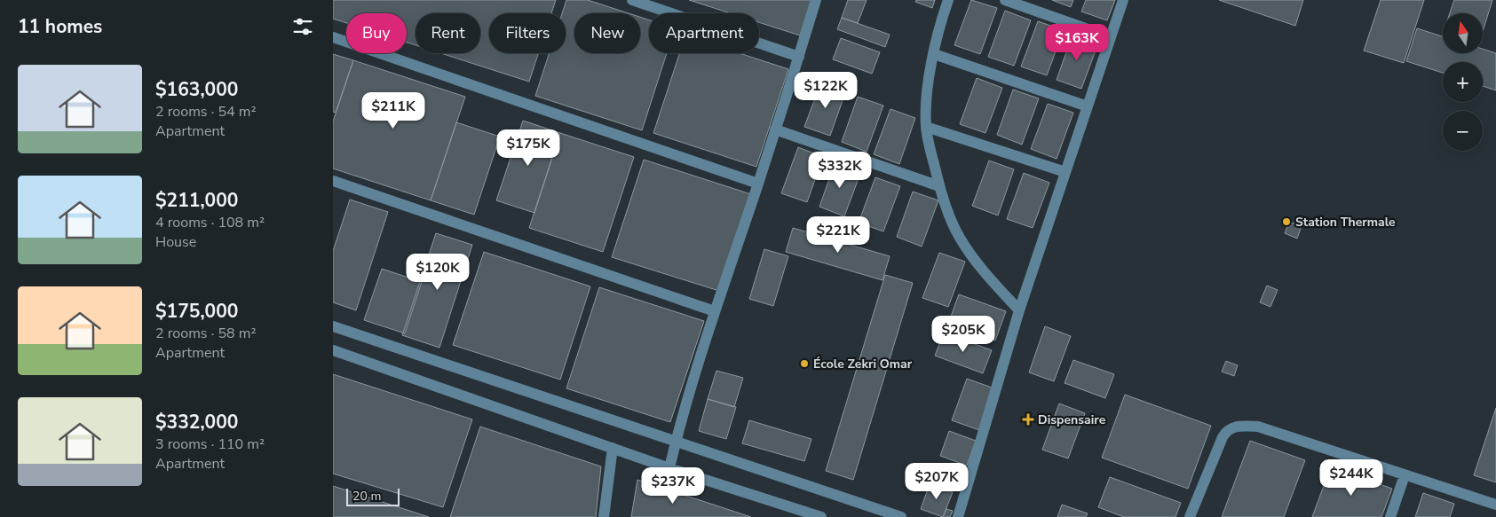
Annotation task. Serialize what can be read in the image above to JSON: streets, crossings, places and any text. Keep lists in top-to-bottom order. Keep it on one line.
{"places":{"other":["Station Thermale","École Zekri Omar"],"health":["Dispensaire"]},"scale_bar":"20 m","north":"top","page":{"heading":"11 homes","map_buttons":["+","−"],"chip":["Buy","Rent","Filters","New","Apartment"],"price":["$163K","$122K","$211K","$175K","$332K","$221K","$120K","$205K","$244K","$207K","$237K"],"list":[{"name":"$163,000","note":"2 rooms · 54 m² · Apartment"},{"name":"$211,000","note":"4 rooms · 108 m² · House"},{"name":"$175,000","note":"2 rooms · 58 m² · Apartment"},{"name":"$332,000","note":"3 rooms · 110 m² · Apartment"}],"scale":"20 m"}}
